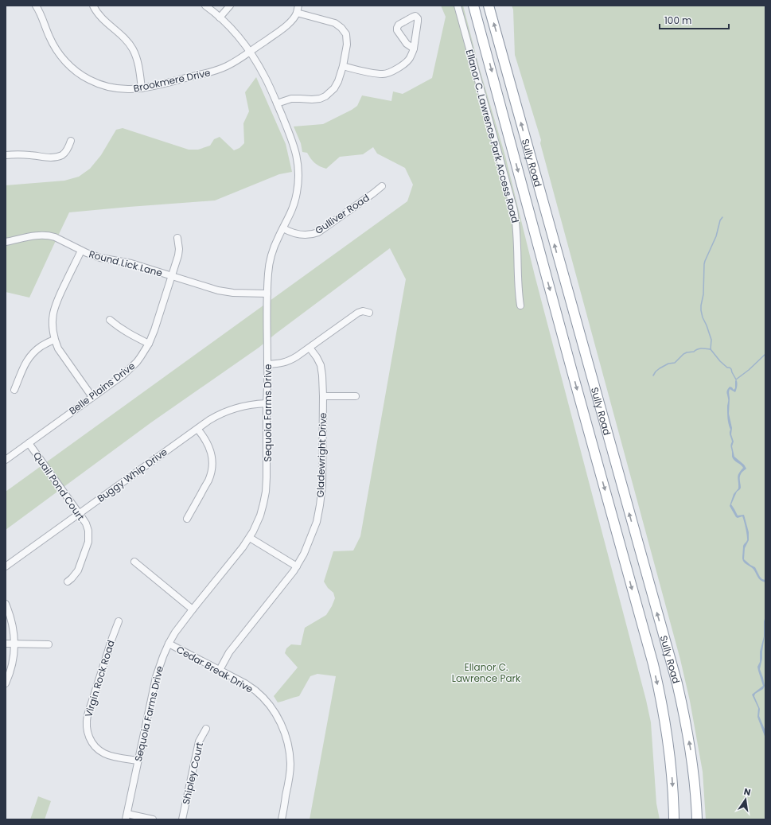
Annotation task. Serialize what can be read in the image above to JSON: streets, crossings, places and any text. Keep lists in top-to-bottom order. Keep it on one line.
{"streets":{"highway":["Sully Road"],"street":["Brookmere Drive","Ellanor C. Lawrence Park Access Road","Gulliver Road","Round Lick Lane","Belle Plains Drive","Sequoia Farms Drive","Gladewright Drive","Buggy Whip Drive","Quail Pond Court","Cedar Break Drive","Virgin Rock Road","Shipley Court"]},"crossings":[["Brookmere Drive","Sequoia Farms Drive"],["Gulliver Road","Sequoia Farms Drive"],["Round Lick Lane","Belle Plains Drive"],["Round Lick Lane","Sequoia Farms Drive"],["Belle Plains Drive","Quail Pond Court"],["Sequoia Farms Drive","Buggy Whip Drive"],["Sequoia Farms Drive","Cedar Break Drive"],["Sequoia Farms Drive","Virgin Rock Road"],["Gladewright Drive","Cedar Break Drive"],["Buggy Whip Drive","Quail Pond Court"]],"parks":["Ellanor C. Lawrence Park"],"scale_bar":"100 m","north":"top"}
